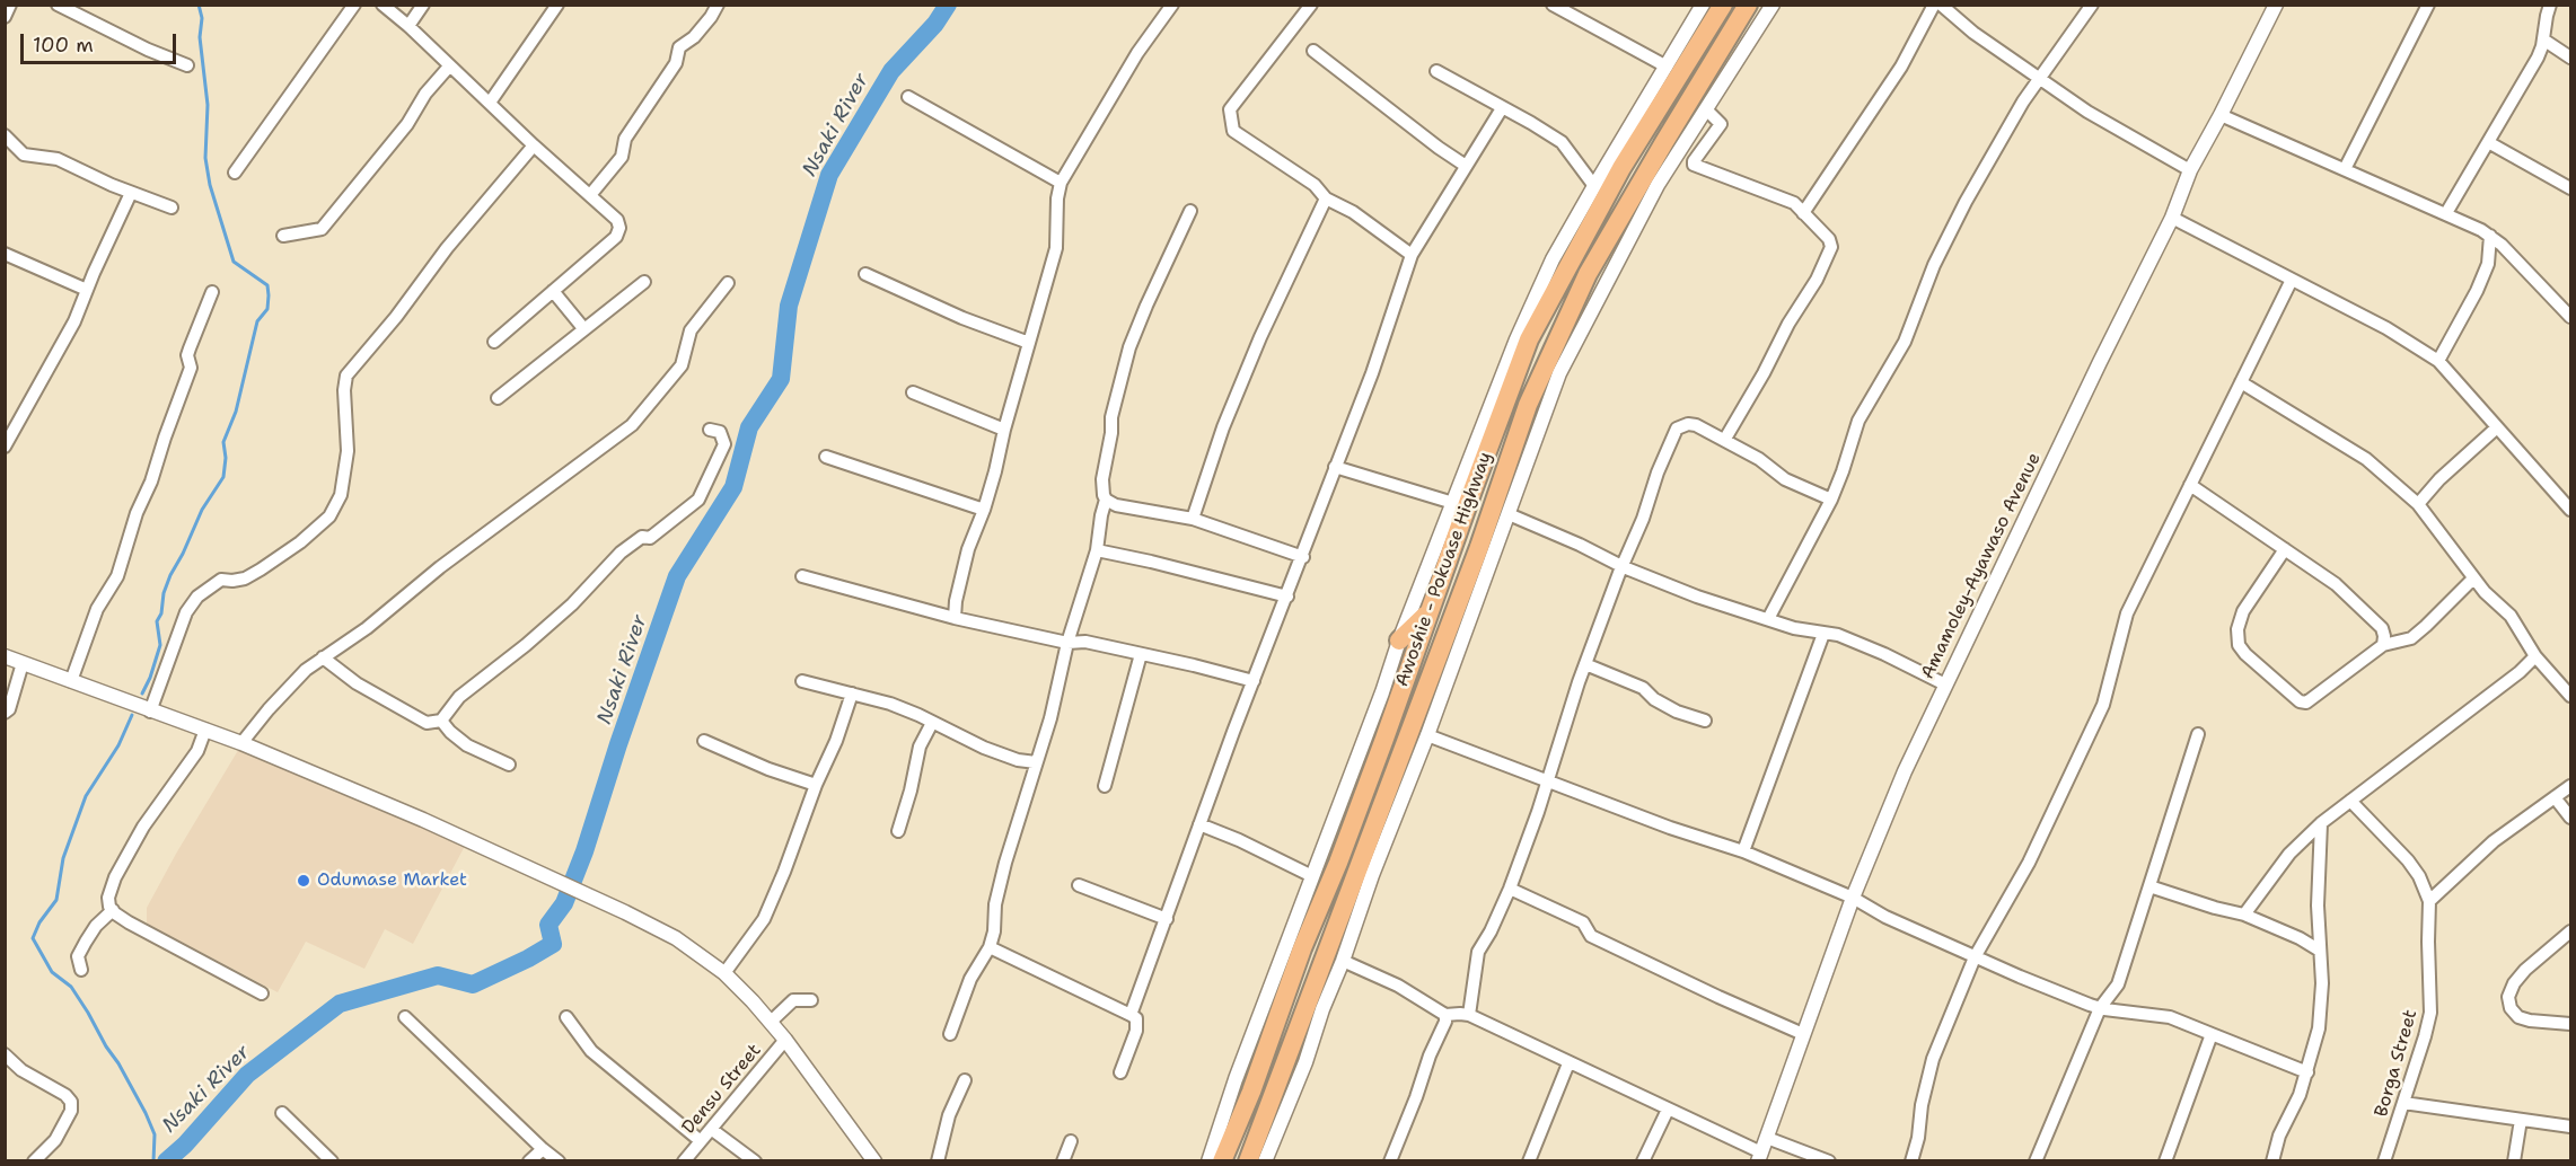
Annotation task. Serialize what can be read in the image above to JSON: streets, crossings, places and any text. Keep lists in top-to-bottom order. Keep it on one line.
{"streets":{"main road":["Awoshie - Pokuase Highway"],"street":["Amamoley-Ayawaso Avenue","Borga Street","Densu Street"]},"water":["Nsaki River"],"places":["Odumase Market"],"scale_bar":"100 m"}
